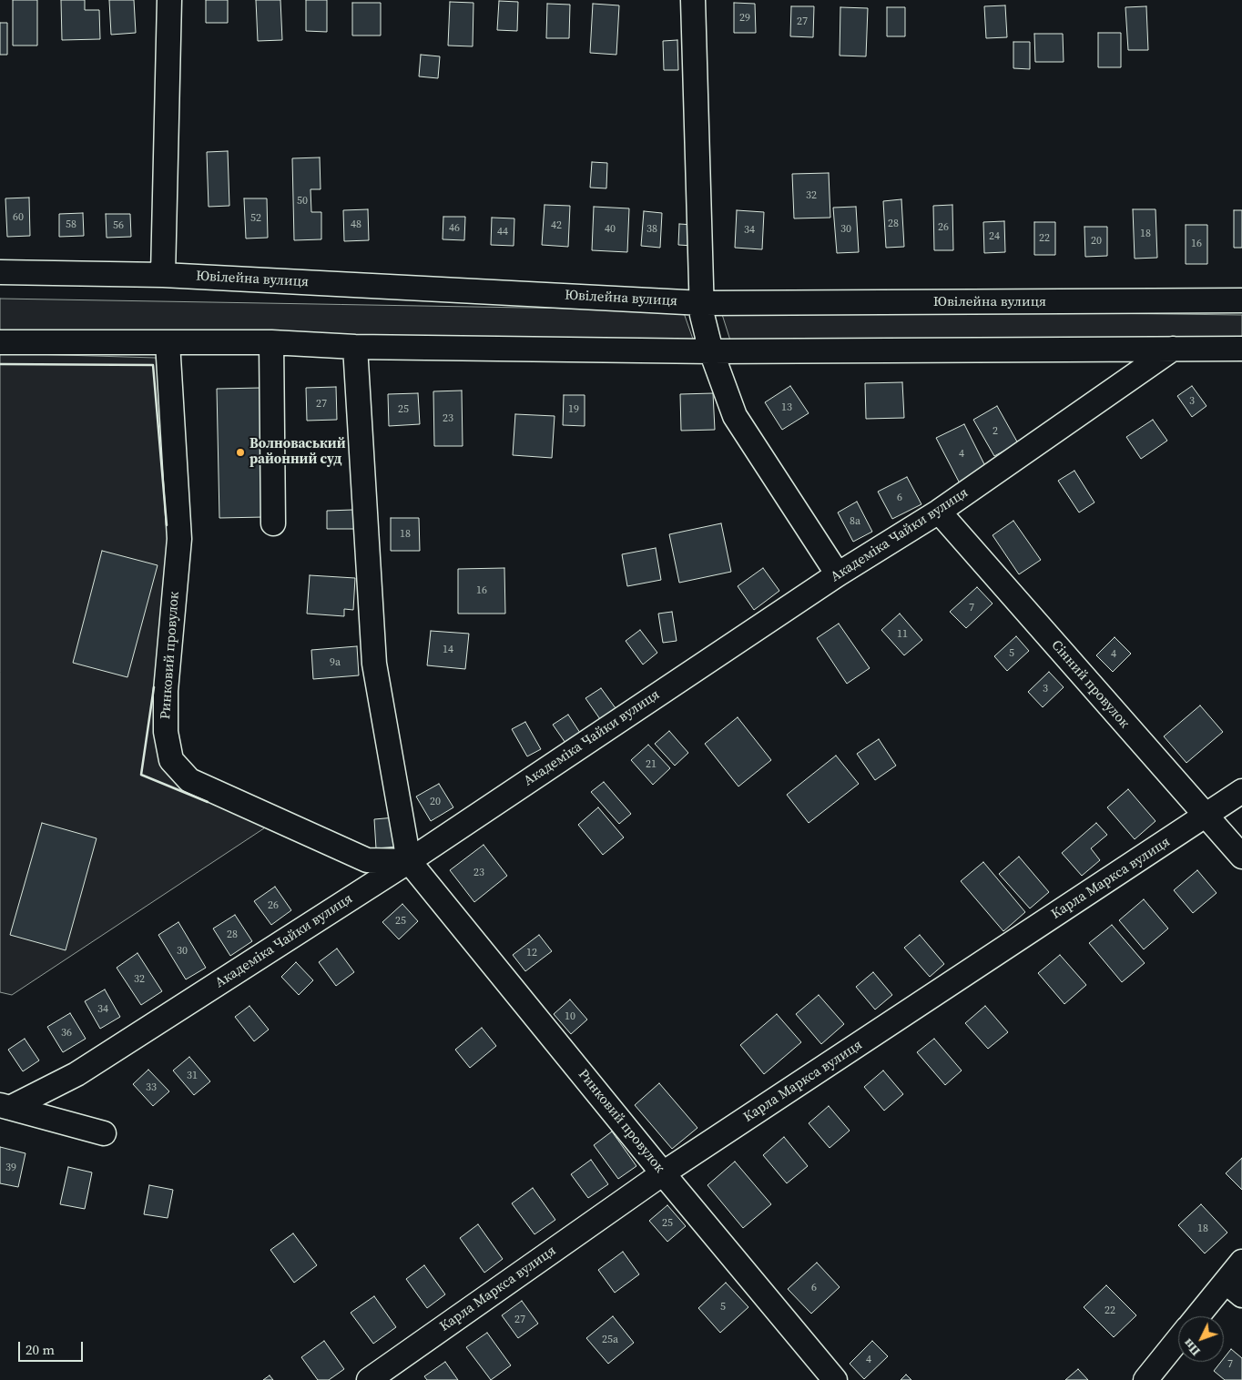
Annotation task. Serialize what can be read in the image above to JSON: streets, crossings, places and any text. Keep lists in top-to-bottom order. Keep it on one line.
{"streets":{"street":["Ювілейна вулиця","Академіка Чайки вулиця","Ринковий провулок","Сінний провулок","Карла Маркса вулиця"]},"crossings":[["Академіка Чайки вулиця","Ринковий провулок"],["Академіка Чайки вулиця","Сінний провулок"],["Ринковий провулок","Карла Маркса вулиця"],["Сінний провулок","Карла Маркса вулиця"]],"places":["Волноваський районний суд"],"house_numbers":["29","27","32","50","60","52","28","58","48","56","42","26","46","40","38","30","34","44","18","24","22","20","16","3","27","13","25","19","23","2","4","6","8а","18","16","7","11","14","5","4","9а","3","21","20","23","26","25","28","30","12","32","34","10","36","31","33","39","25","18","6","5","22","27","25а","4","7"],"scale_bar":"20 m","north":"bottom left"}
